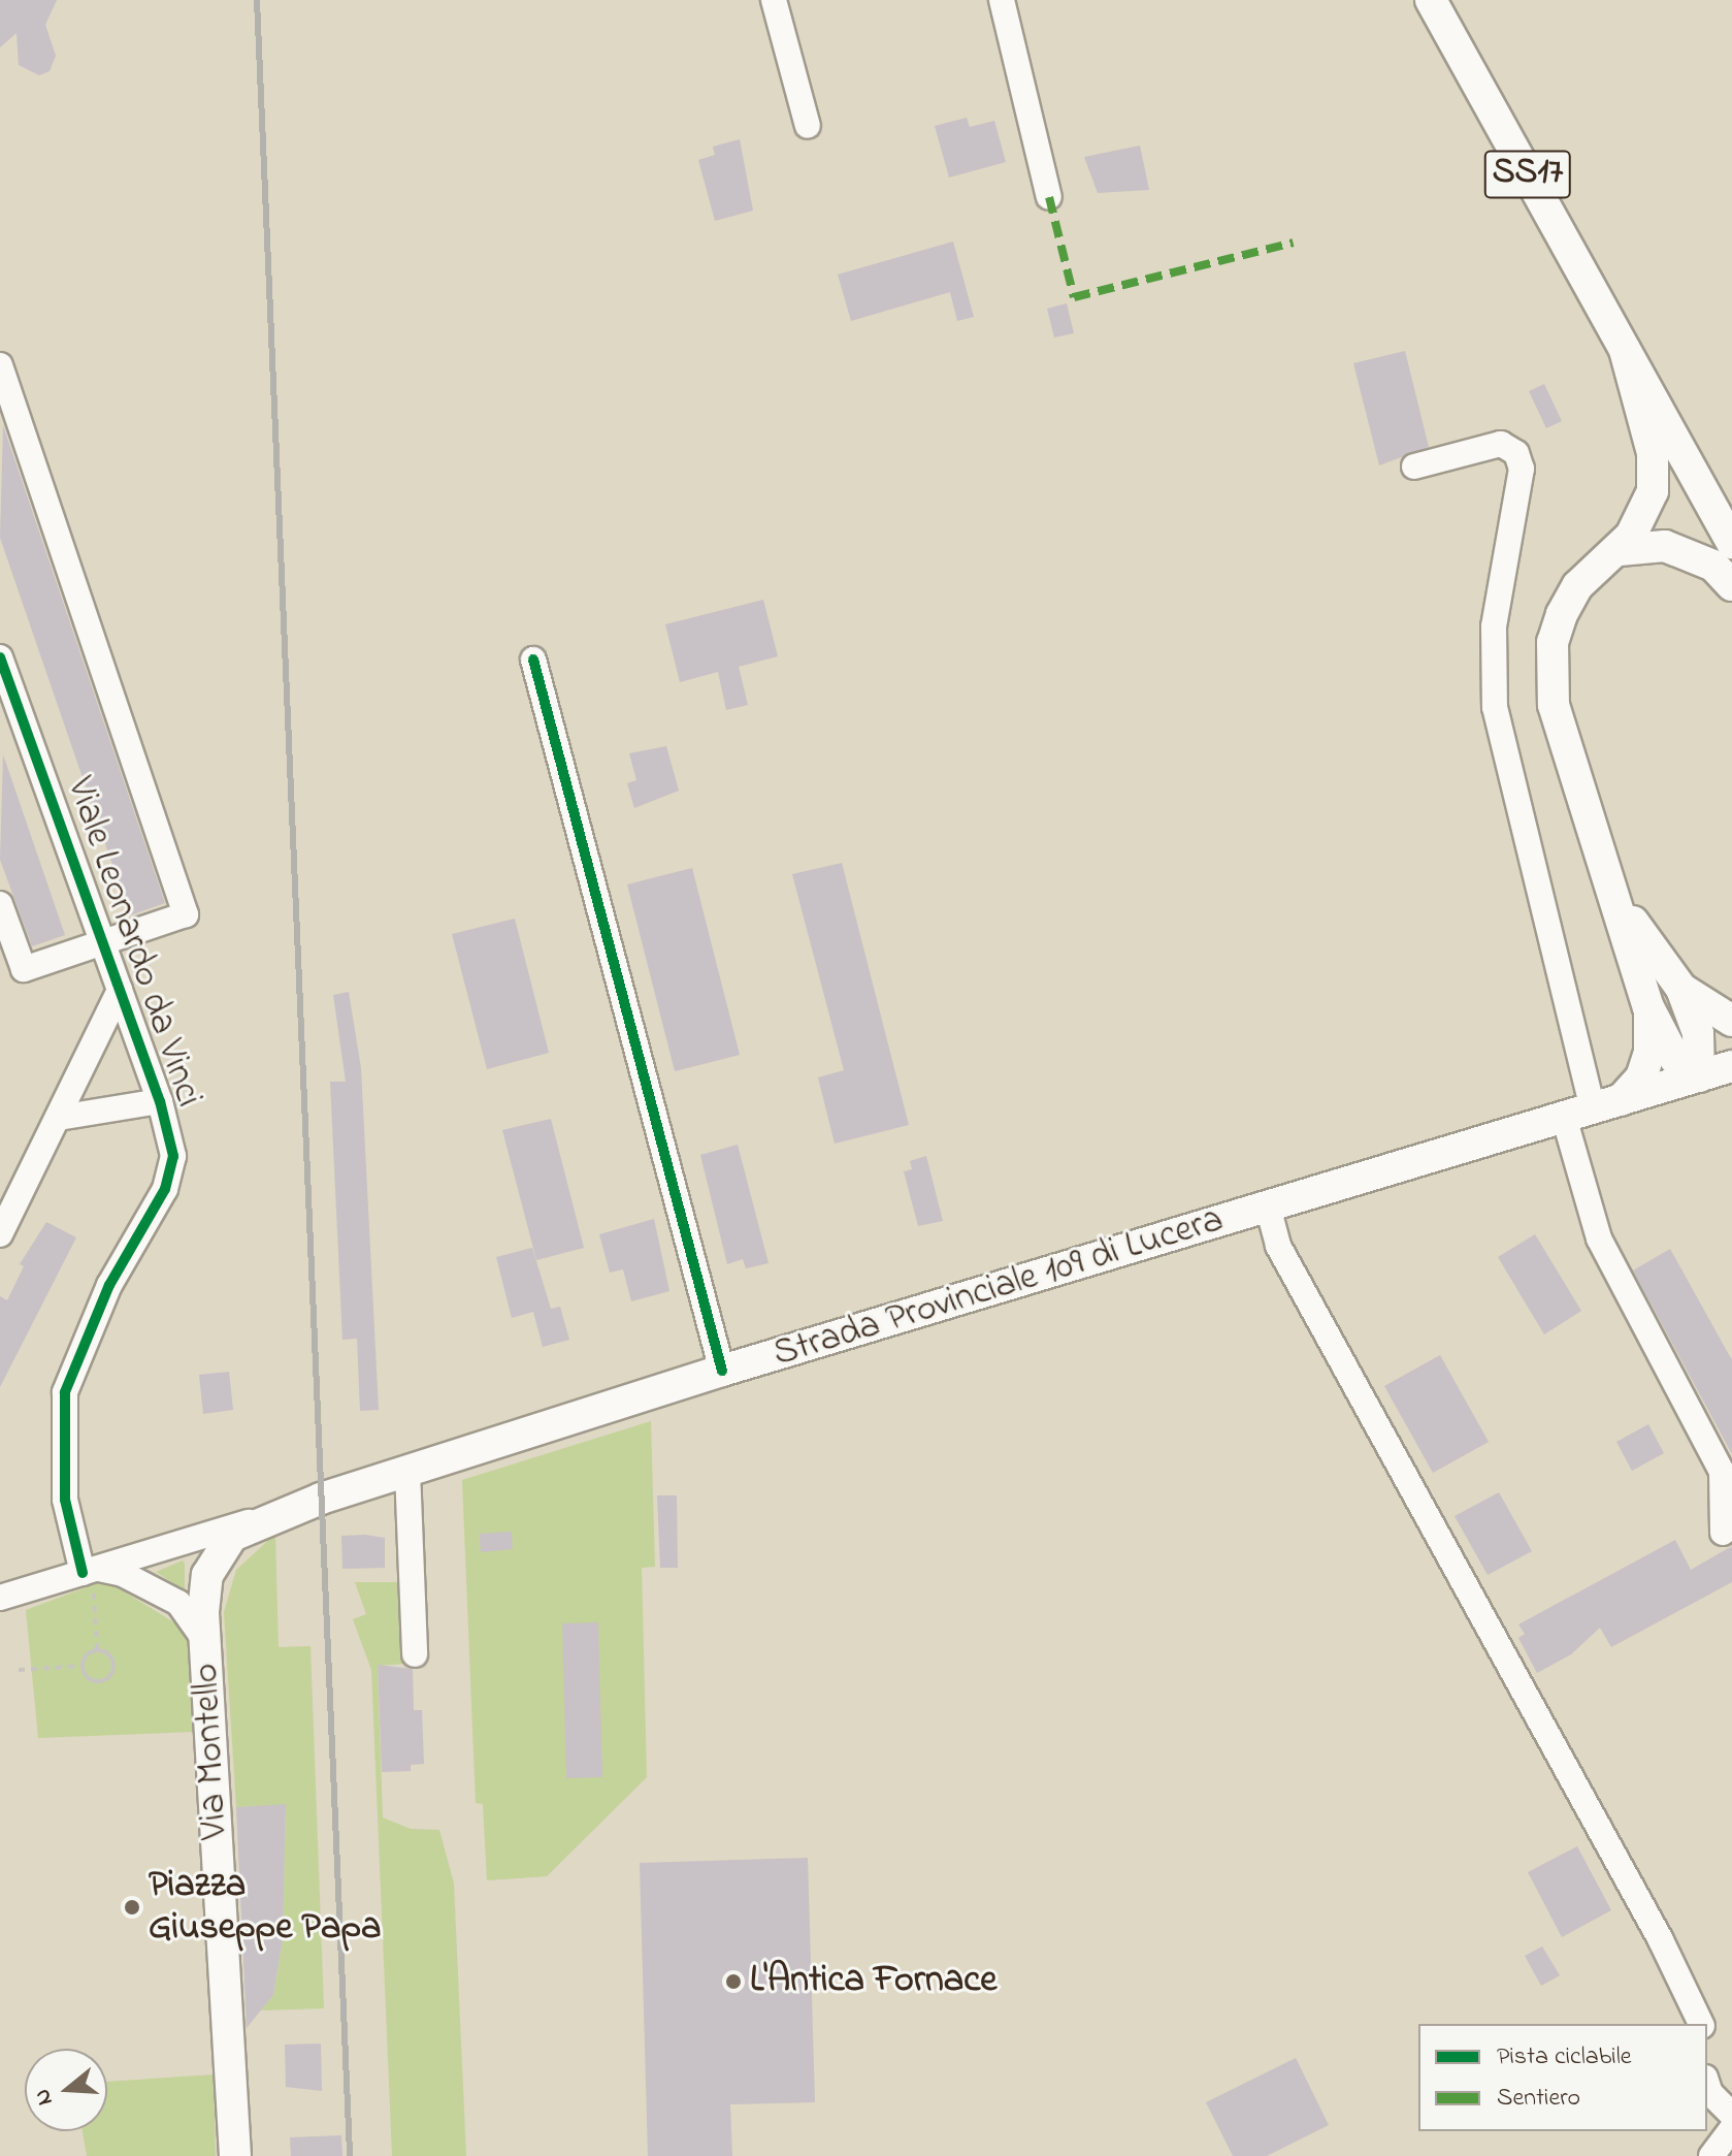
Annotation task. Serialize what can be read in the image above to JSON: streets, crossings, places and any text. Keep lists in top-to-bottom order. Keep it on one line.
{"streets":{"main road":["SS17","Strada Provinciale 109 di Lucera","Via Montello"],"street":["Viale Leonardo da Vinci"]},"crossings":[["Viale Leonardo da Vinci","Via Montello"],["Strada Provinciale 109 di Lucera","Via Montello"]],"places":["Piazza Giuseppe Papa","L'Antica Fornace"],"legend":["Pista ciclabile","Sentiero"],"north":"left"}
